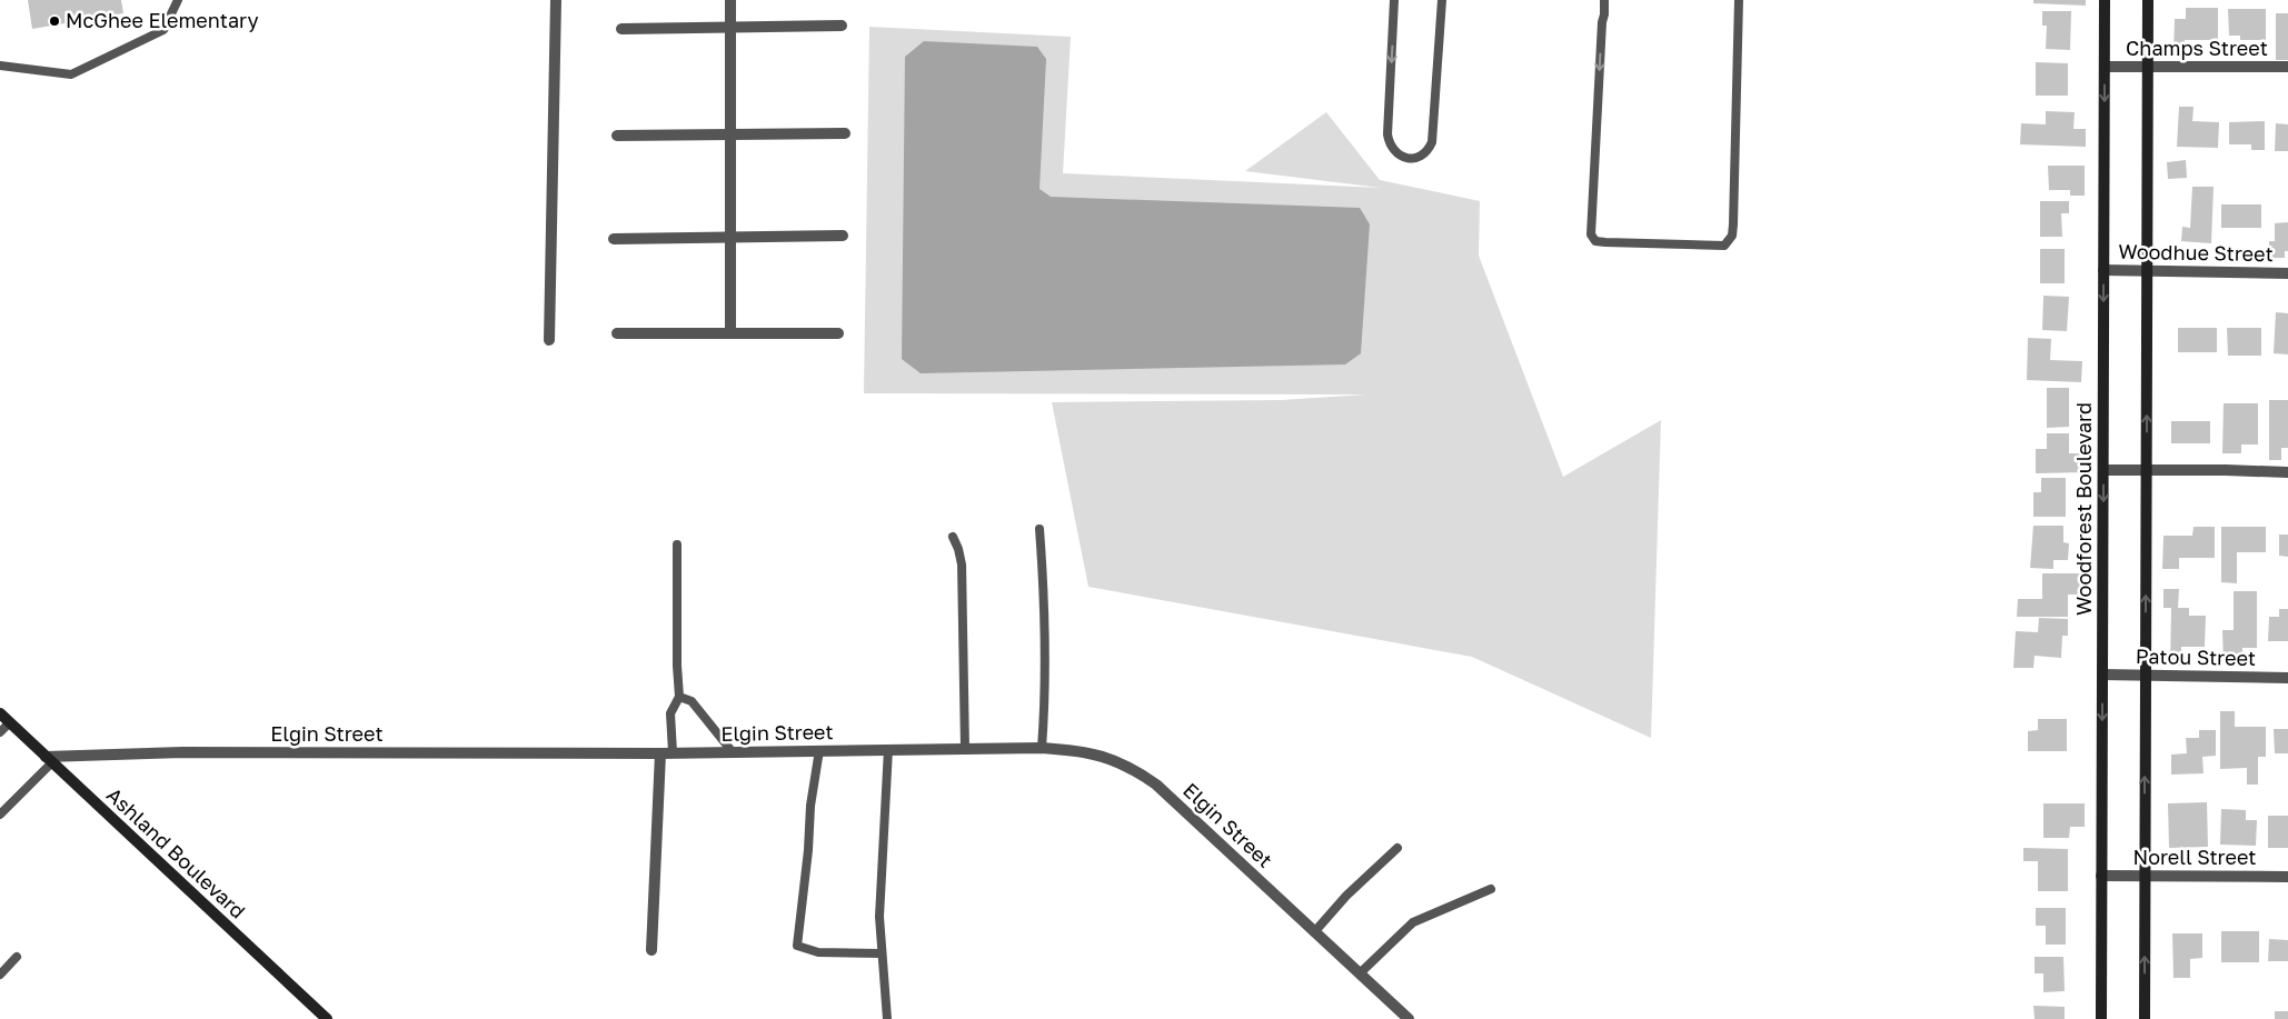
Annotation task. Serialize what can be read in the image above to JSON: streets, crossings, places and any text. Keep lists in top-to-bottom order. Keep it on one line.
{"streets":{"main road":["Woodforest Boulevard","Ashland Boulevard"],"street":["Champs Street","Woodhue Street","Patou Street","Elgin Street","Norell Street"]},"crossings":[["Champs Street","Woodforest Boulevard"],["Woodhue Street","Woodforest Boulevard"],["Woodforest Boulevard","Patou Street"],["Woodforest Boulevard","Norell Street"],["Elgin Street","Ashland Boulevard"]],"places":["McGhee Elementary"]}
